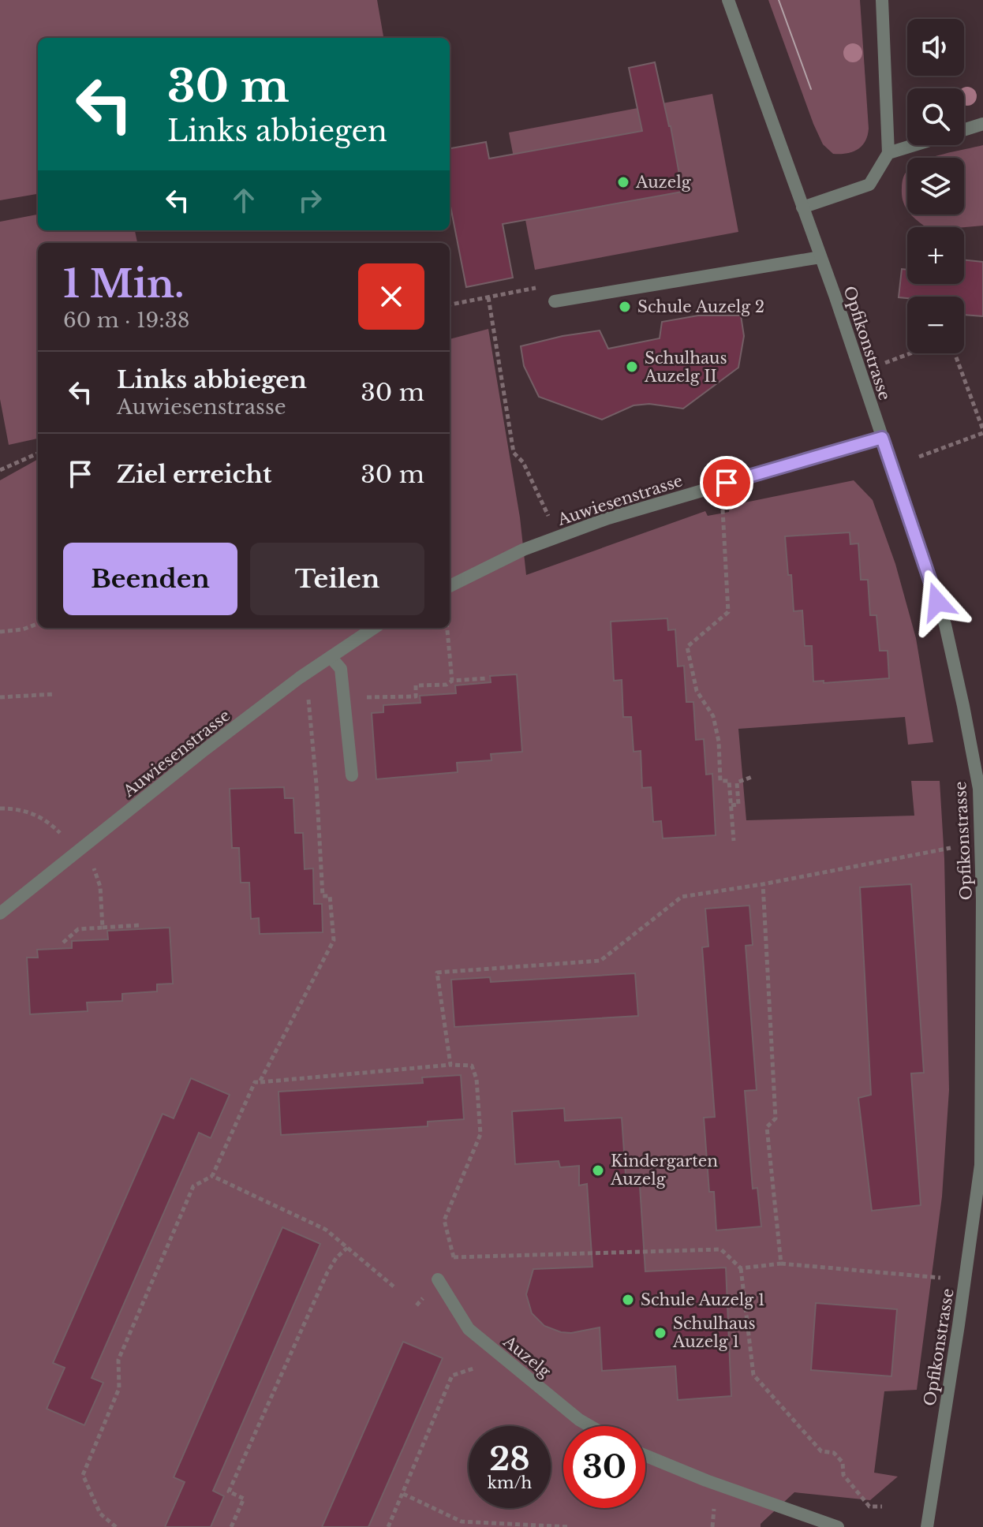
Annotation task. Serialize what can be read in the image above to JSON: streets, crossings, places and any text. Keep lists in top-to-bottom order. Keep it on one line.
{"streets":{"street":["Opfikonstrasse","Auwiesenstrasse","Auzelg"]},"crossings":[["Opfikonstrasse","Auwiesenstrasse"]],"places":["Auzelg","Schule Auzelg 2","Schulhaus Auzelg II","Kindergarten Auzelg","Schule Auzelg 1","Schulhaus Auzelg 1"],"page":{"map_buttons":["+","−"],"turn":["30 m","Links abbiegen"],"heading":["1 Min.","60 m · 19:38"],"list":[{"name":"Links abbiegen","note":"Auwiesenstrasse","value":"30 m"},{"name":"Ziel erreicht","value":"30 m"}],"buttons":["Beenden","Teilen"],"speed":"28 km/h","limit":"30"}}
